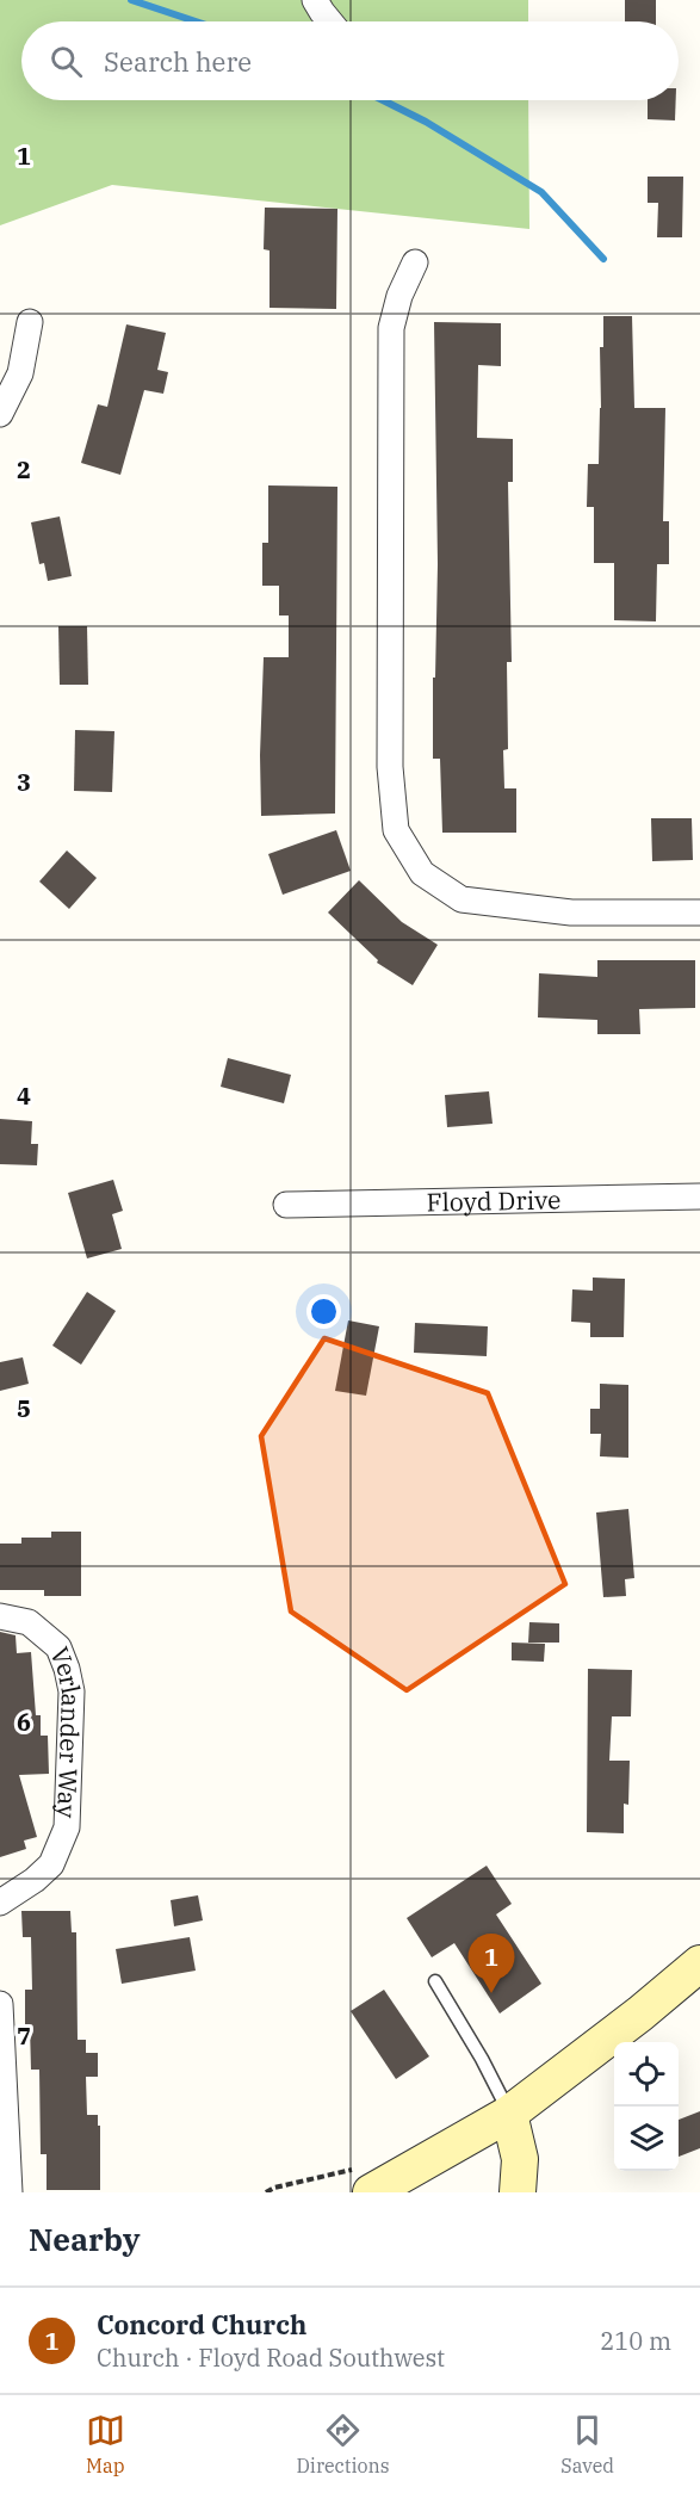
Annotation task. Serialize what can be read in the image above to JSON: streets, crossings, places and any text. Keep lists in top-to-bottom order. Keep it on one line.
{"streets":{"street":["Floyd Drive","Verlander Way"]},"page":{"search":"Search here","pins":"1","heading":"Nearby","list":[{"mark":"1","name":"Concord Church","note":"Church · Floyd Road Southwest","value":"210 m"}],"nav":["Map","Directions","Saved"]},"grid":{"rows":["1","2","3","4","5","6","7"]}}
